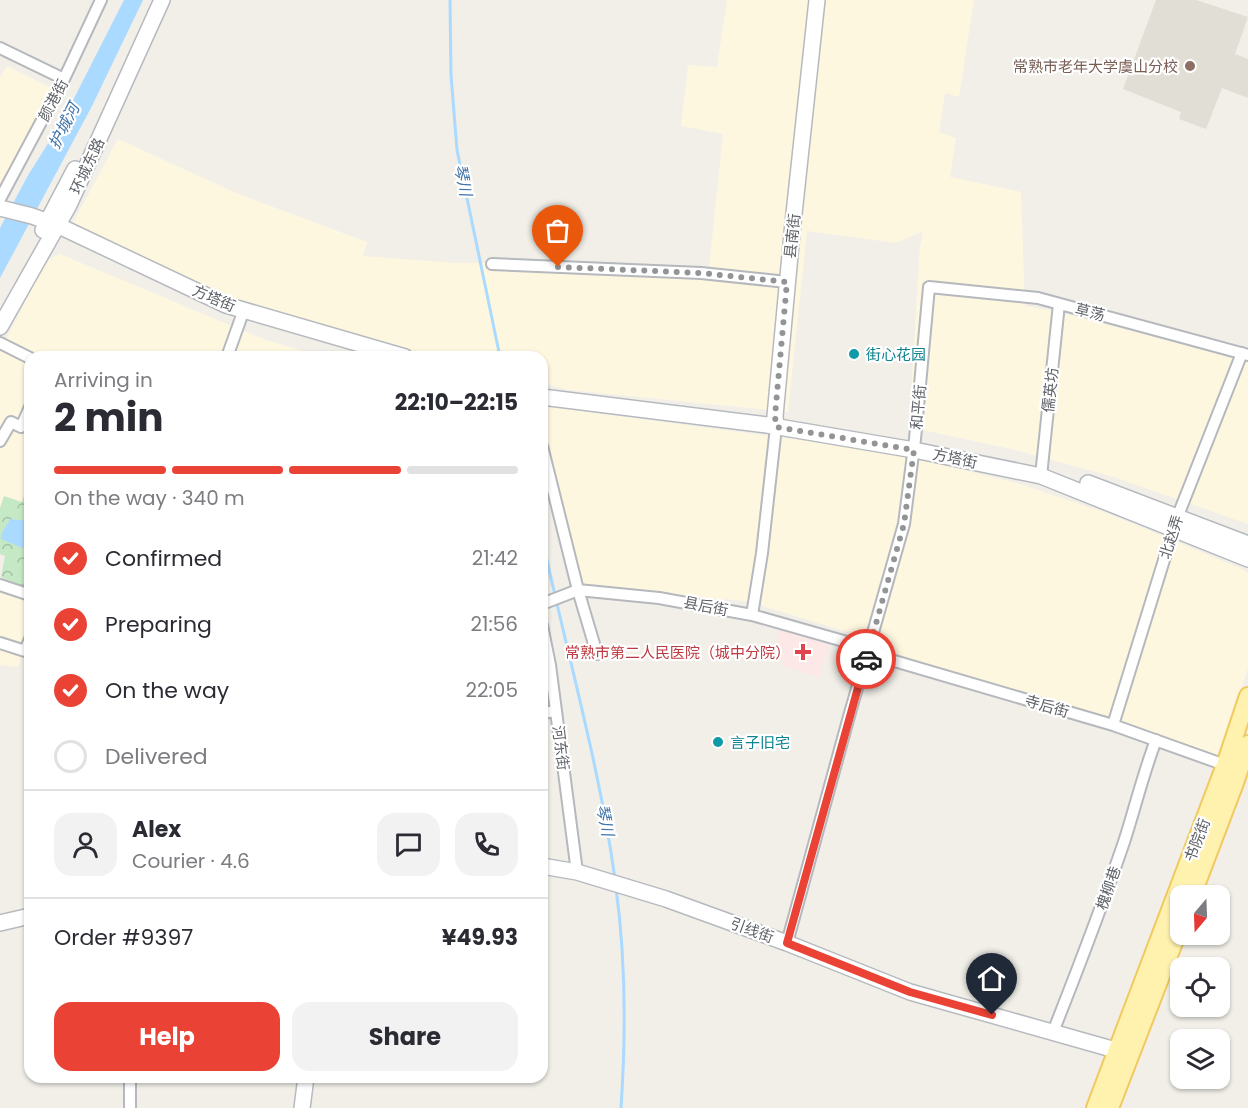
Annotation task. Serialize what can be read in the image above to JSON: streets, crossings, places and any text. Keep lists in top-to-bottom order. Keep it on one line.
{"streets":{"main road":["书院街"],"street":["颜港街","环城东路","县南街","方塔街","草荡","儒英坊","和平街","北赵弄","县后街","寺后街","河东街","槐柳巷","引线街"]},"crossings":[["环城东路","方塔街"],["县南街","方塔街"],["县南街","县后街"],["方塔街","儒英坊"],["方塔街","和平街"],["方塔街","北赵弄"],["草荡","儒英坊"],["草荡","和平街"],["草荡","北赵弄"],["和平街","县后街"],["和平街","寺后街"],["和平街","引线街"],["北赵弄","寺后街"],["县后街","寺后街"],["寺后街","书院街"],["寺后街","槐柳巷"],["河东街","引线街"],["书院街","引线街"],["槐柳巷","引线街"]],"water":["护城河","琴川"],"places":{"other":["常熟市老年大学虞山分校","街心花园","言子旧宅"],"health":["常熟市第二人民医院（城中分院）"]},"north":"bottom","page":{"heading":["2 min","Arriving in","22:10–22:15"],"panel":["Alex","Courier · 4.6","Order #9397","¥49.93"],"bar":"On the way · 340 m","list":[["Confirmed","21:42"],["Preparing","21:56"],["On the way","22:05"],"Delivered"],"buttons":["Help","Share"]}}
